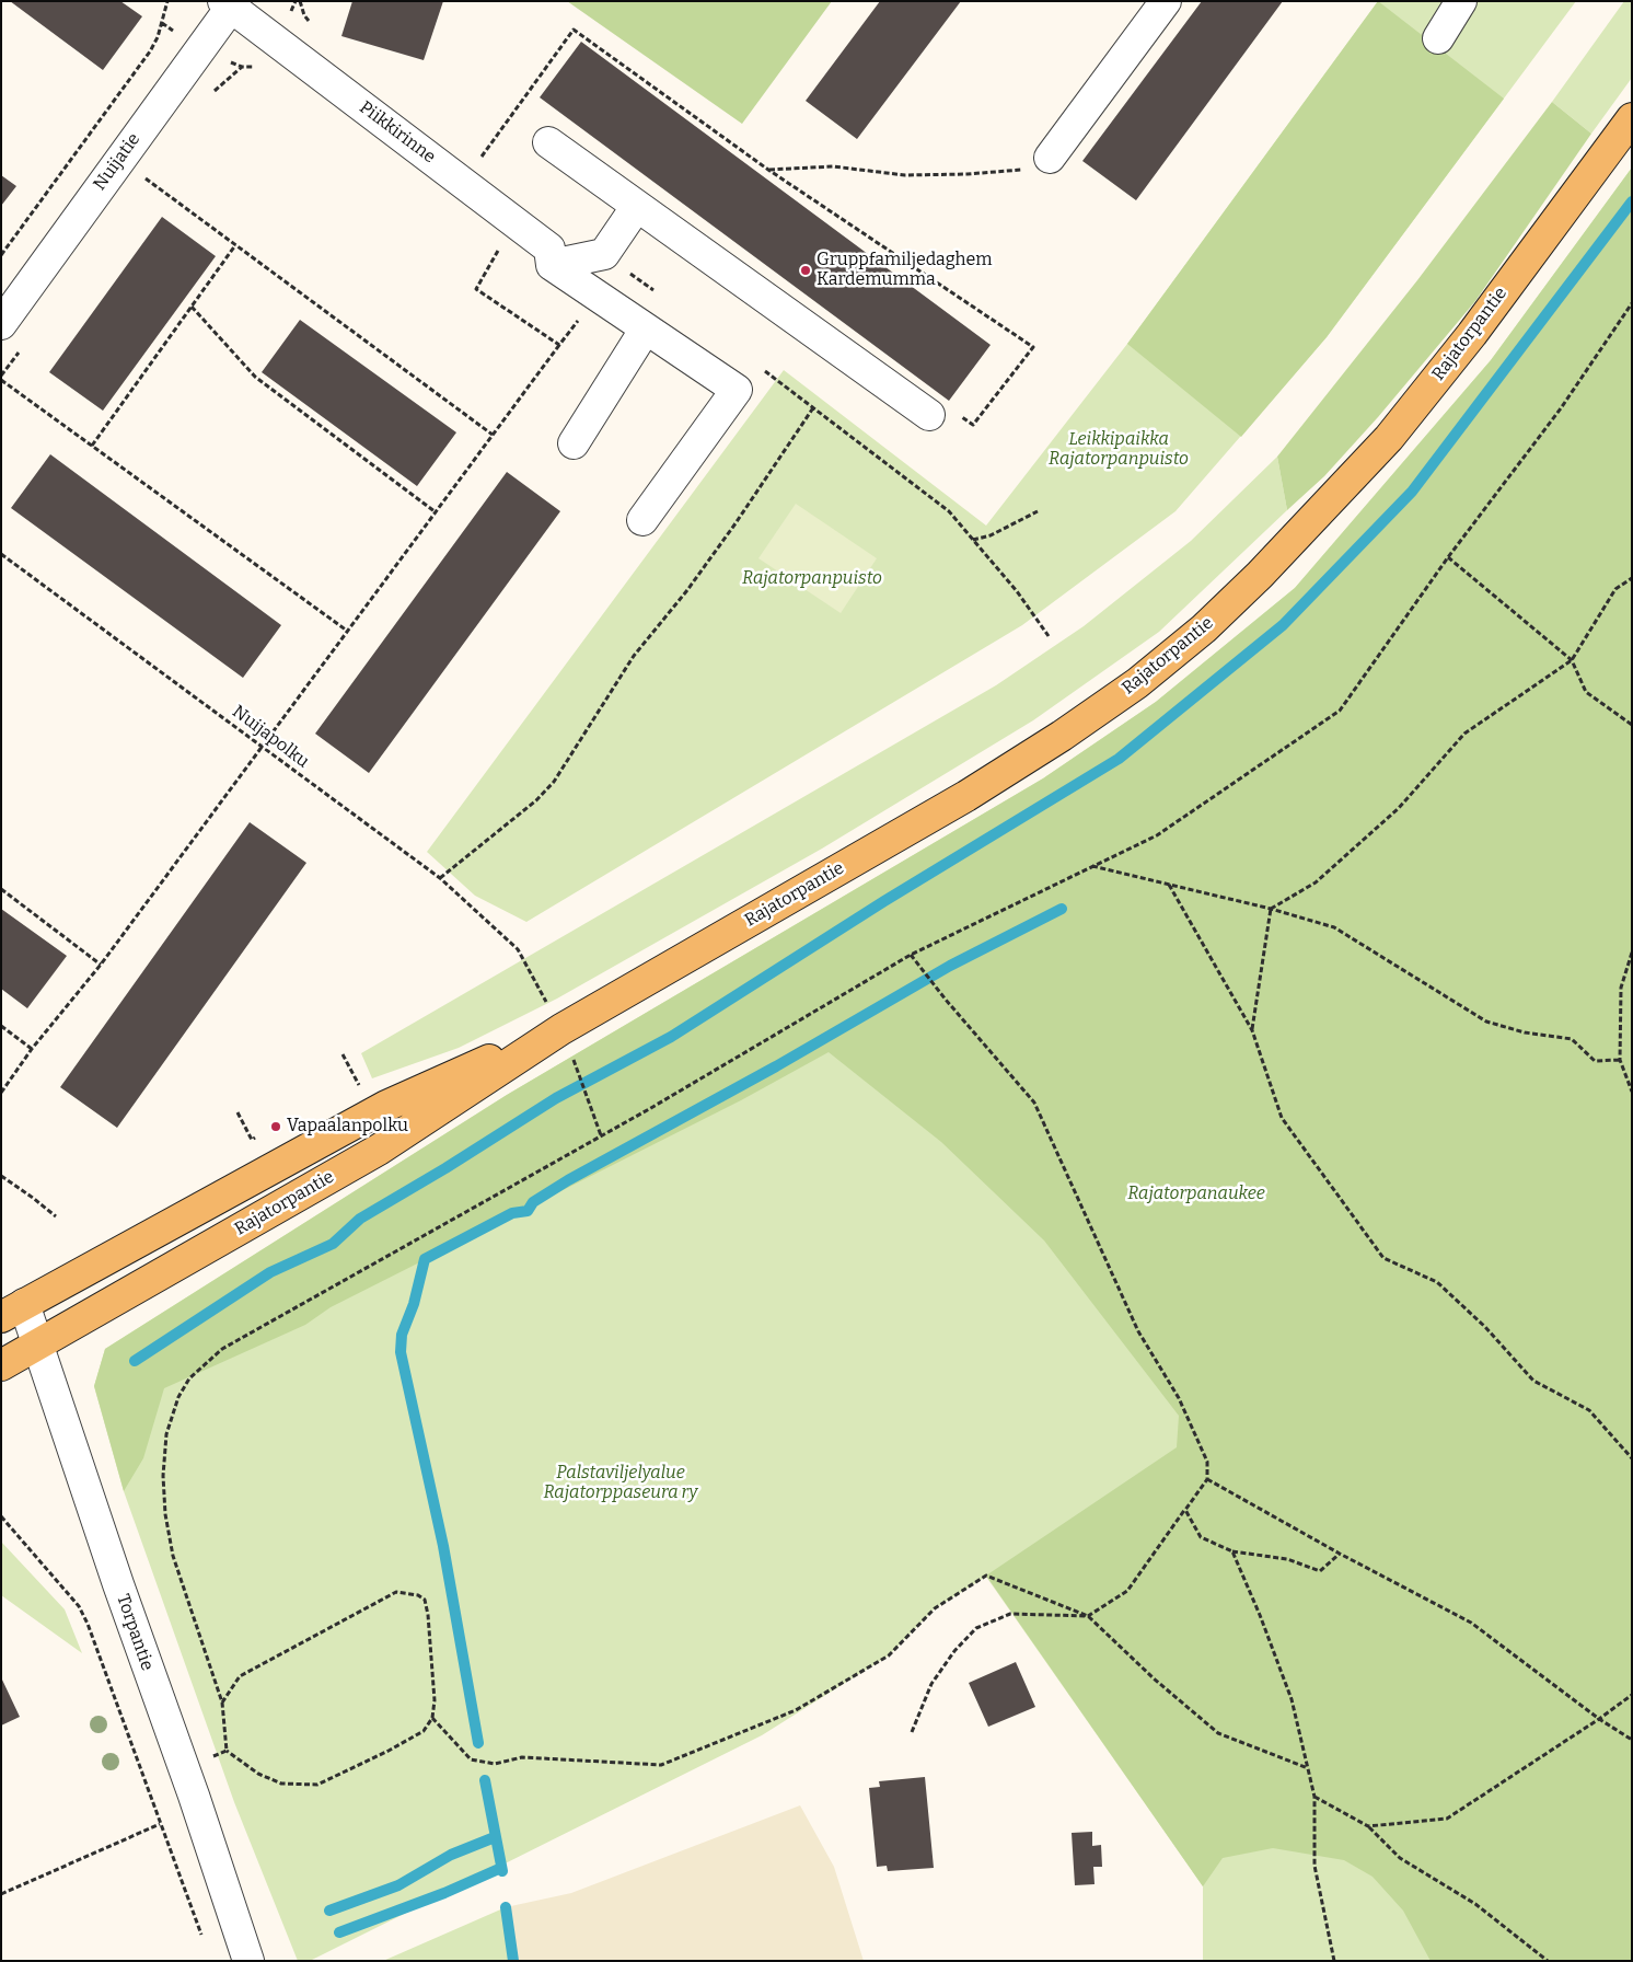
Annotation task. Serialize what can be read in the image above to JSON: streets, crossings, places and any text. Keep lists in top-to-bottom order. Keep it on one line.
{"streets":{"main road":["Rajatorpantie"],"street":["Piikkirinne","Nuijatie","Torpantie"],"path":["Nuijapolku"]},"crossings":[["Piikkirinne","Nuijatie"],["Rajatorpantie","Nuijapolku"],["Rajatorpantie","Torpantie"]],"parks":["Leikkipaikka Rajatorpanpuisto","Rajatorpanpuisto","Rajatorpanaukee","Palstaviljelyalue Rajatorppaseura ry"],"places":["Gruppfamiljedaghem Kardemumma","Vapaalanpolku"]}
